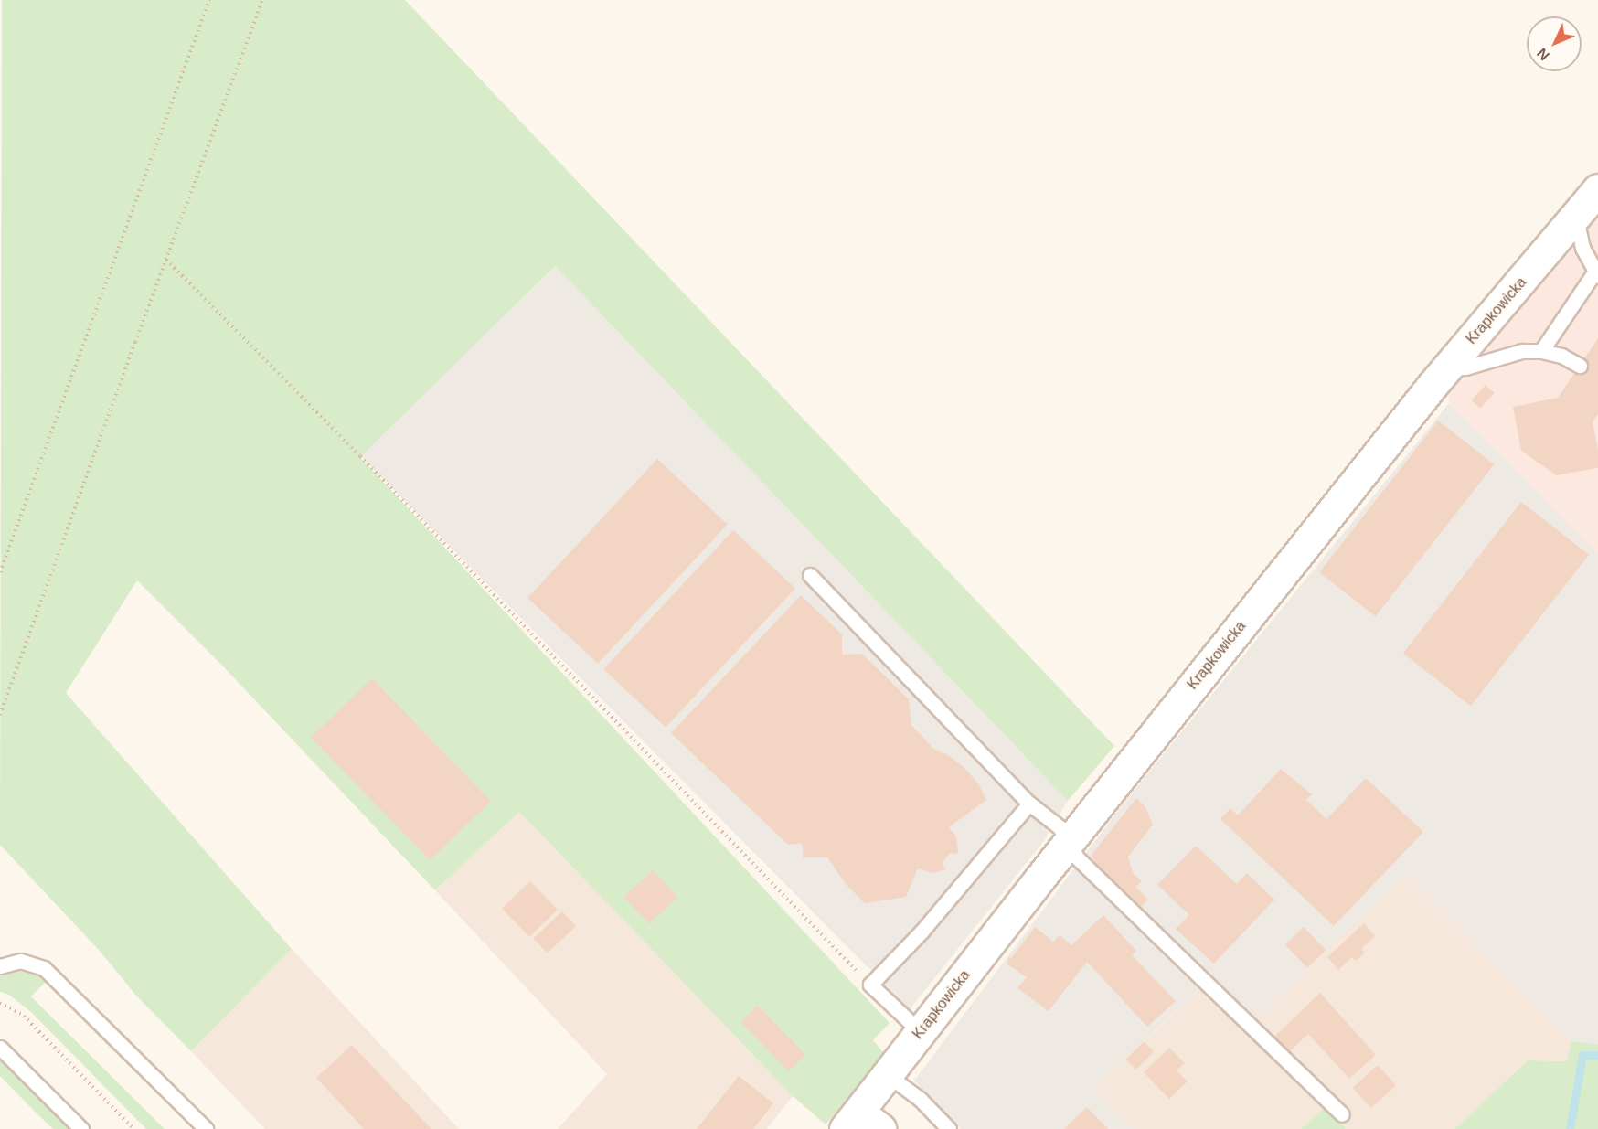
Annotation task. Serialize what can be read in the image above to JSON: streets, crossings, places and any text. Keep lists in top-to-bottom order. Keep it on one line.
{"streets":{"street":["Krapkowicka"]},"north":"bottom left"}
